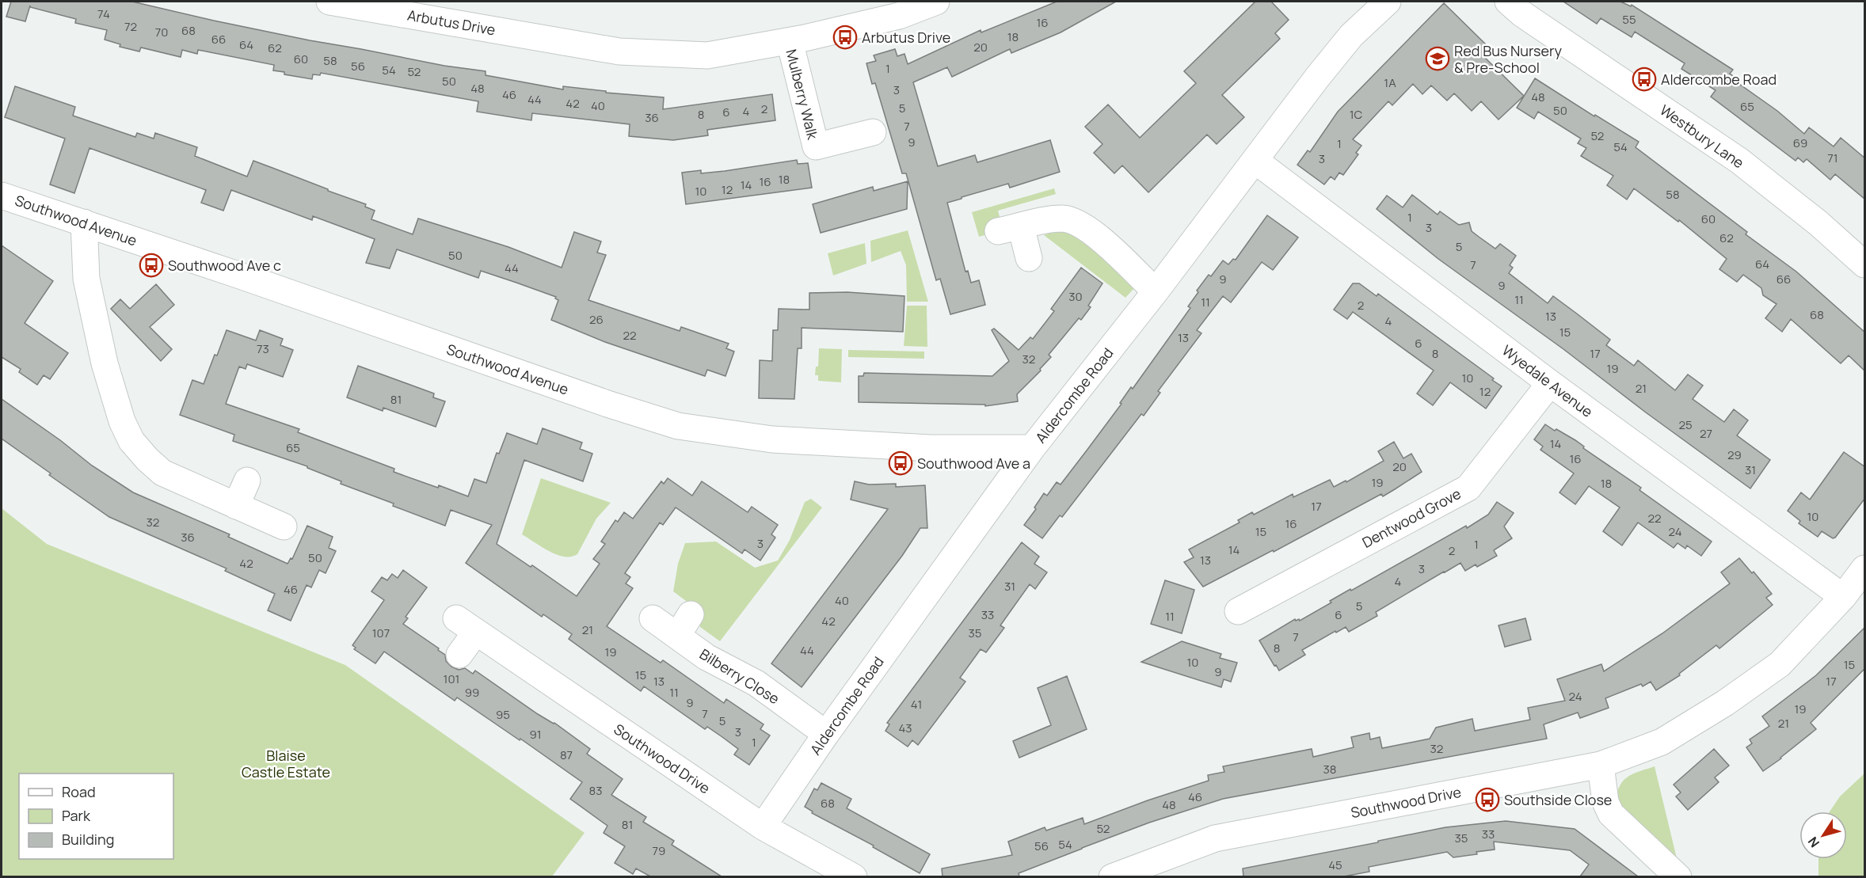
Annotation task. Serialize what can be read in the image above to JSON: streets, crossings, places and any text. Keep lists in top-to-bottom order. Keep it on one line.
{"streets":{"street":["Arbutus Drive","Mulberry Walk","Westbury Lane","Southwood Avenue","Wyedale Avenue","Aldercombe Road","Dentwood Grove","Bilberry Close","Southwood Drive"]},"crossings":[["Arbutus Drive","Mulberry Walk"],["Southwood Avenue","Aldercombe Road"],["Wyedale Avenue","Aldercombe Road"],["Wyedale Avenue","Dentwood Grove"],["Wyedale Avenue","Southwood Drive"],["Aldercombe Road","Bilberry Close"],["Aldercombe Road","Southwood Drive"]],"parks":["Blaise Castle Estate"],"places":{"bus stop":["Arbutus Drive","Aldercombe Road","Southwood Ave c","Southwood Ave a","Southside Close"],"school or university":["Red Bus Nursery & Pre-School"]},"house_numbers":["74","55","16","72","68","70","18","66","64","20","62","60","58","56","1","54","52","50","1A","48","3","46","48","44","42","40","65","5","2","50","4","6","8","1C","36","7","52","9","69","1","54","71","3","18","16","14","12","10","58","1","60","3","62","5","50","64","7","44","9","66","9","30","11","11","2","68","13","26","4","15","22","13","6","73","8","17","32","19","10","21","12","81","25","27","14","65","29","16","20","31","19","18","17","10","22","32","16","15","24","36","3","1","14","2","50","13","42","3","4","31","46","40","5","33","6","11","42","21","107","35","7","8","44","19","10","15","9","15","101","13","17","99","11","24","9","41","19","7","95","5","21","43","3","91","1","32","87","38","83","46","68","48","81","52","33","35","54","56","79","45"],"legend":["Road","Park","Building"],"north":"bottom left"}
